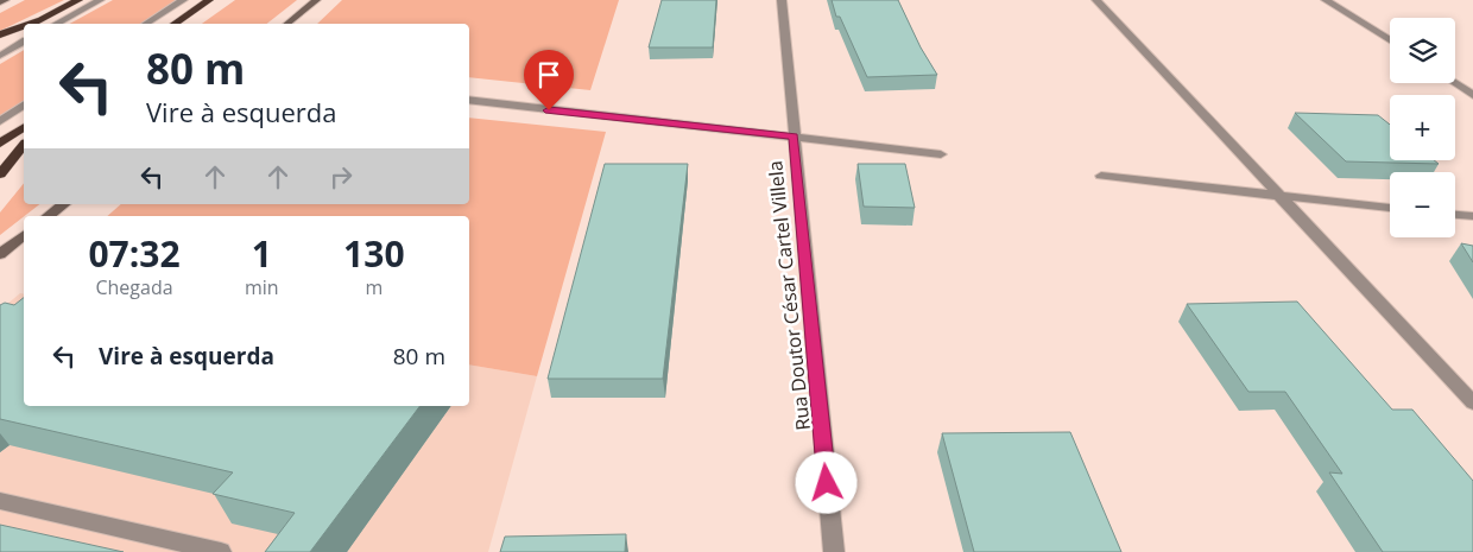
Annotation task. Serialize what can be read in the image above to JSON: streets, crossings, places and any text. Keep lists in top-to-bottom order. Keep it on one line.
{"streets":{"street":["Rua Doutor César Cartel Villela"]},"page":{"map_buttons":["+","−"],"turn":["80 m","Vire à esquerda"],"eta":["07:32","Chegada","1","min","130","m"],"list":[{"name":"Vire à esquerda","value":"80 m"}]}}
